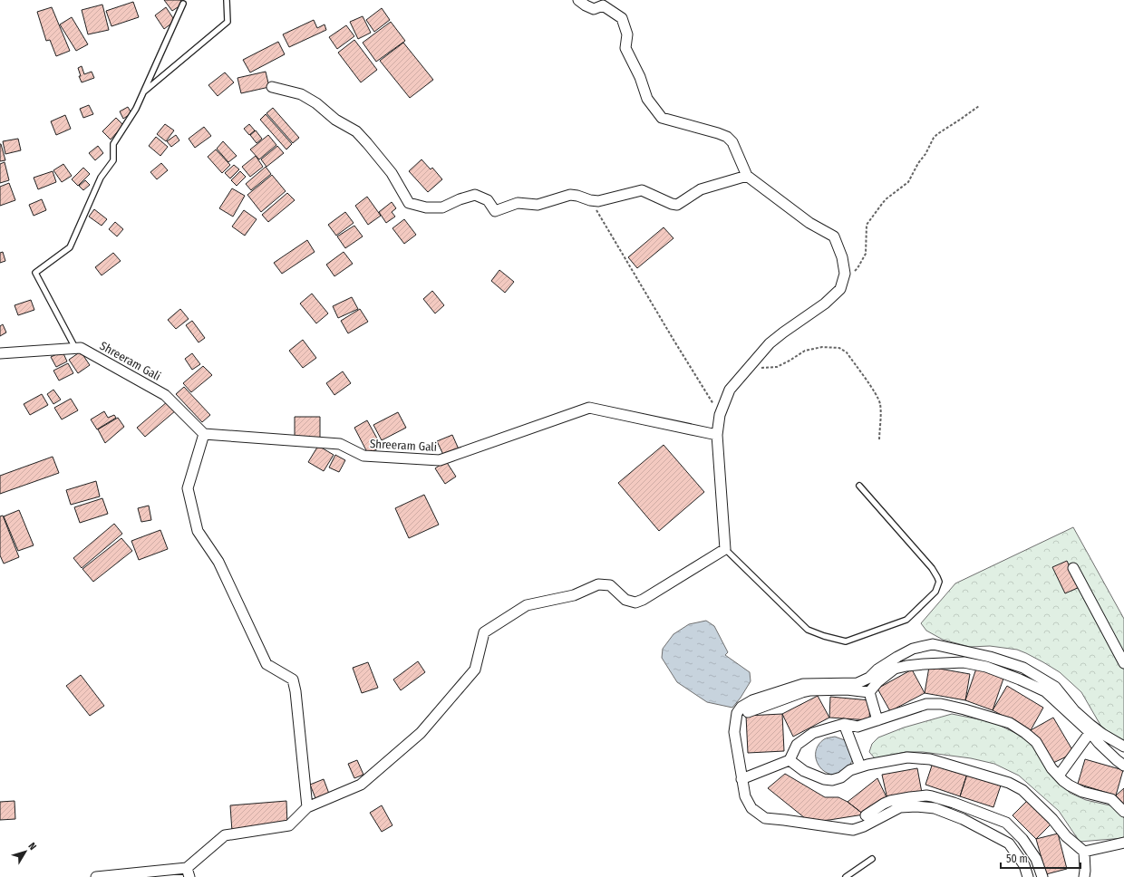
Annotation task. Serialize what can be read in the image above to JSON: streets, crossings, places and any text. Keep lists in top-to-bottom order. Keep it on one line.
{"streets":{"street":["Shreeram Gali"]},"scale_bar":"50 m","north":"top right"}
